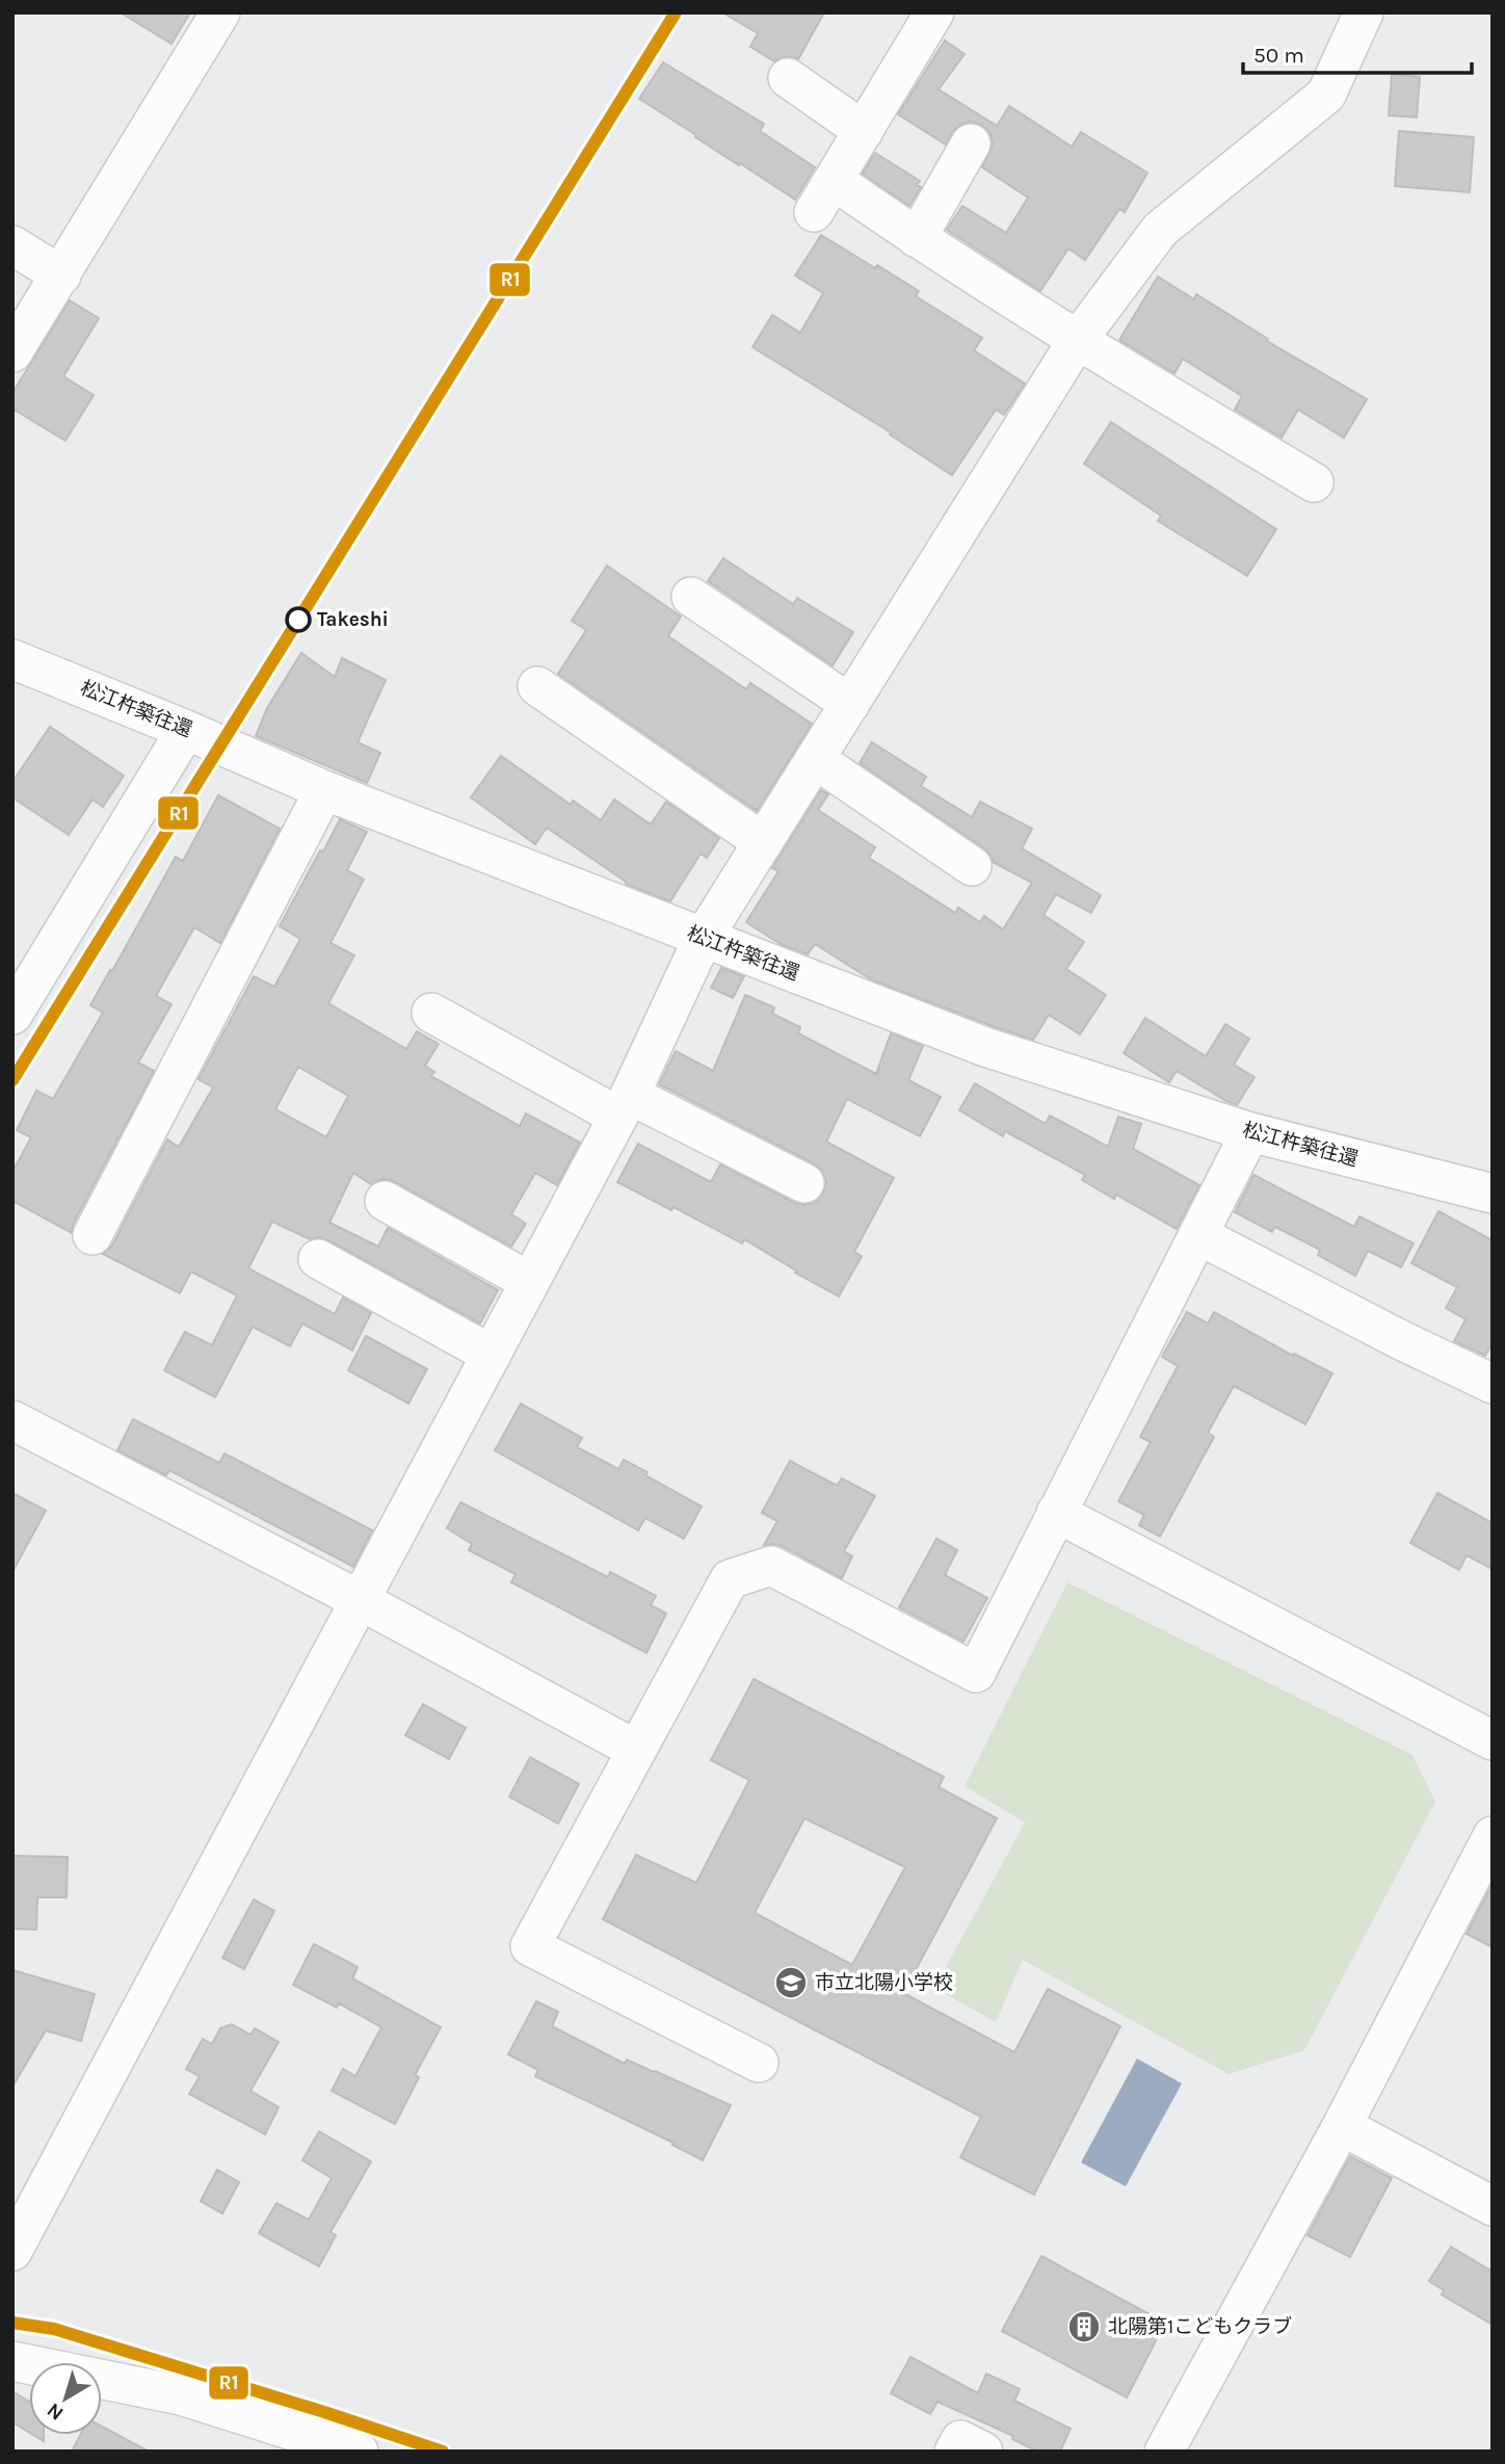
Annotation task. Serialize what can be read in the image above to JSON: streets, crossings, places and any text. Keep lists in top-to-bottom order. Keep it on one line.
{"streets":{"street":["松江杵築往還"]},"places":{"other":["Takeshi"],"school or university":["市立北陽小学校"],"building":["北陽第1こどもクラブ"]},"lines":["transit line R1"],"scale_bar":"50 m","north":"bottom left"}
